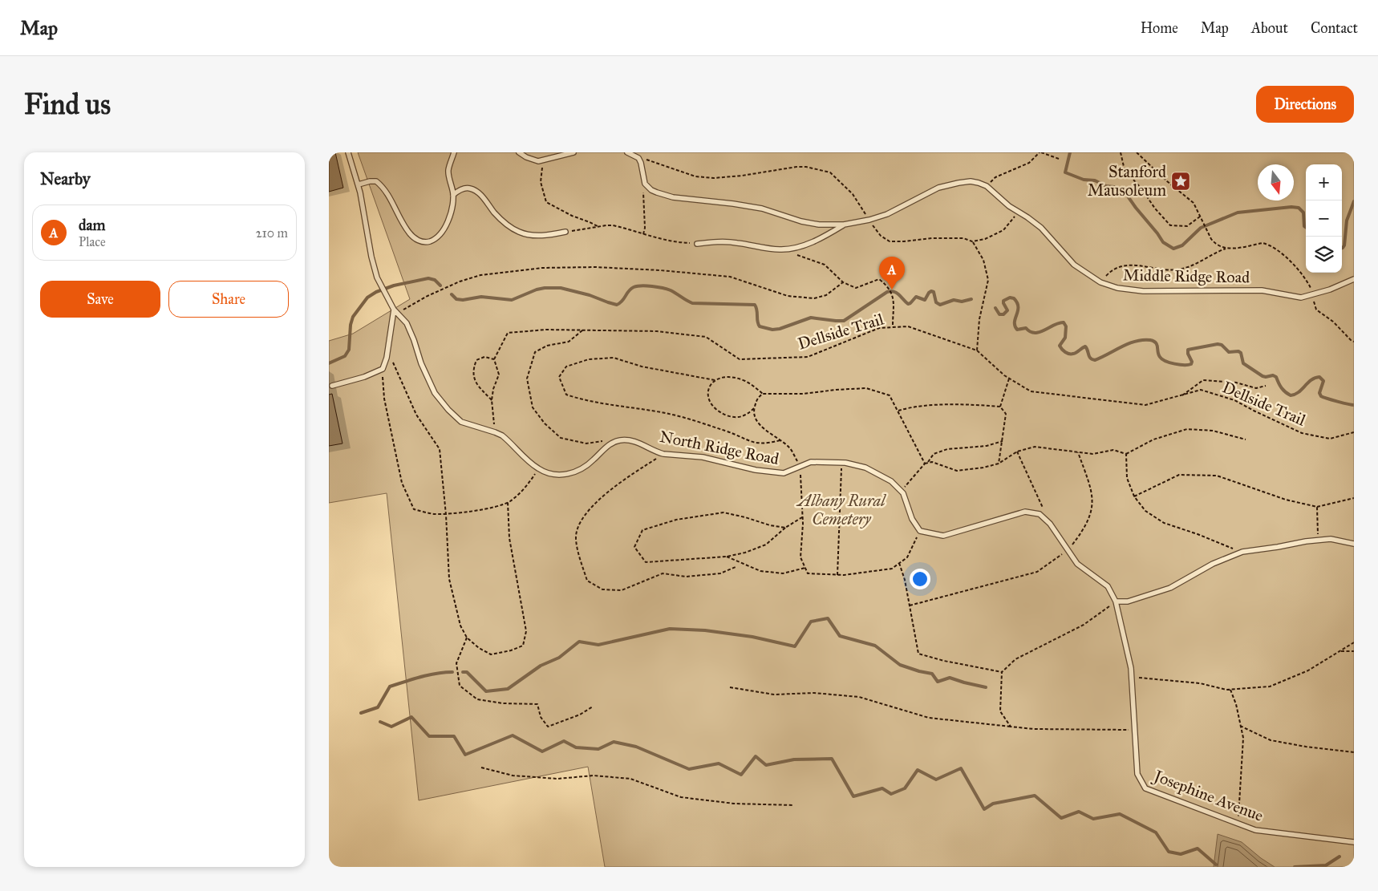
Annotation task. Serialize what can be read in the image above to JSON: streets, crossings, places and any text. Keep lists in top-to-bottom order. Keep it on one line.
{"streets":{"lane":["Middle Ridge Road","North Ridge Road","Josephine Avenue"],"path":["Dellside Trail"]},"parks":["Albany Rural Cemetery"],"places":{"place":["Stanford Mausoleum"]},"north":"bottom","page":{"header":"Map","nav":["Home","Map","About","Contact"],"buttons":["Directions",["Save","Share"]],"title":"Find us","heading":"Nearby","map_buttons":["+","−"],"list":[{"mark":"A","name":"dam","note":"Place","value":"210 m"}],"pins":"A"}}
